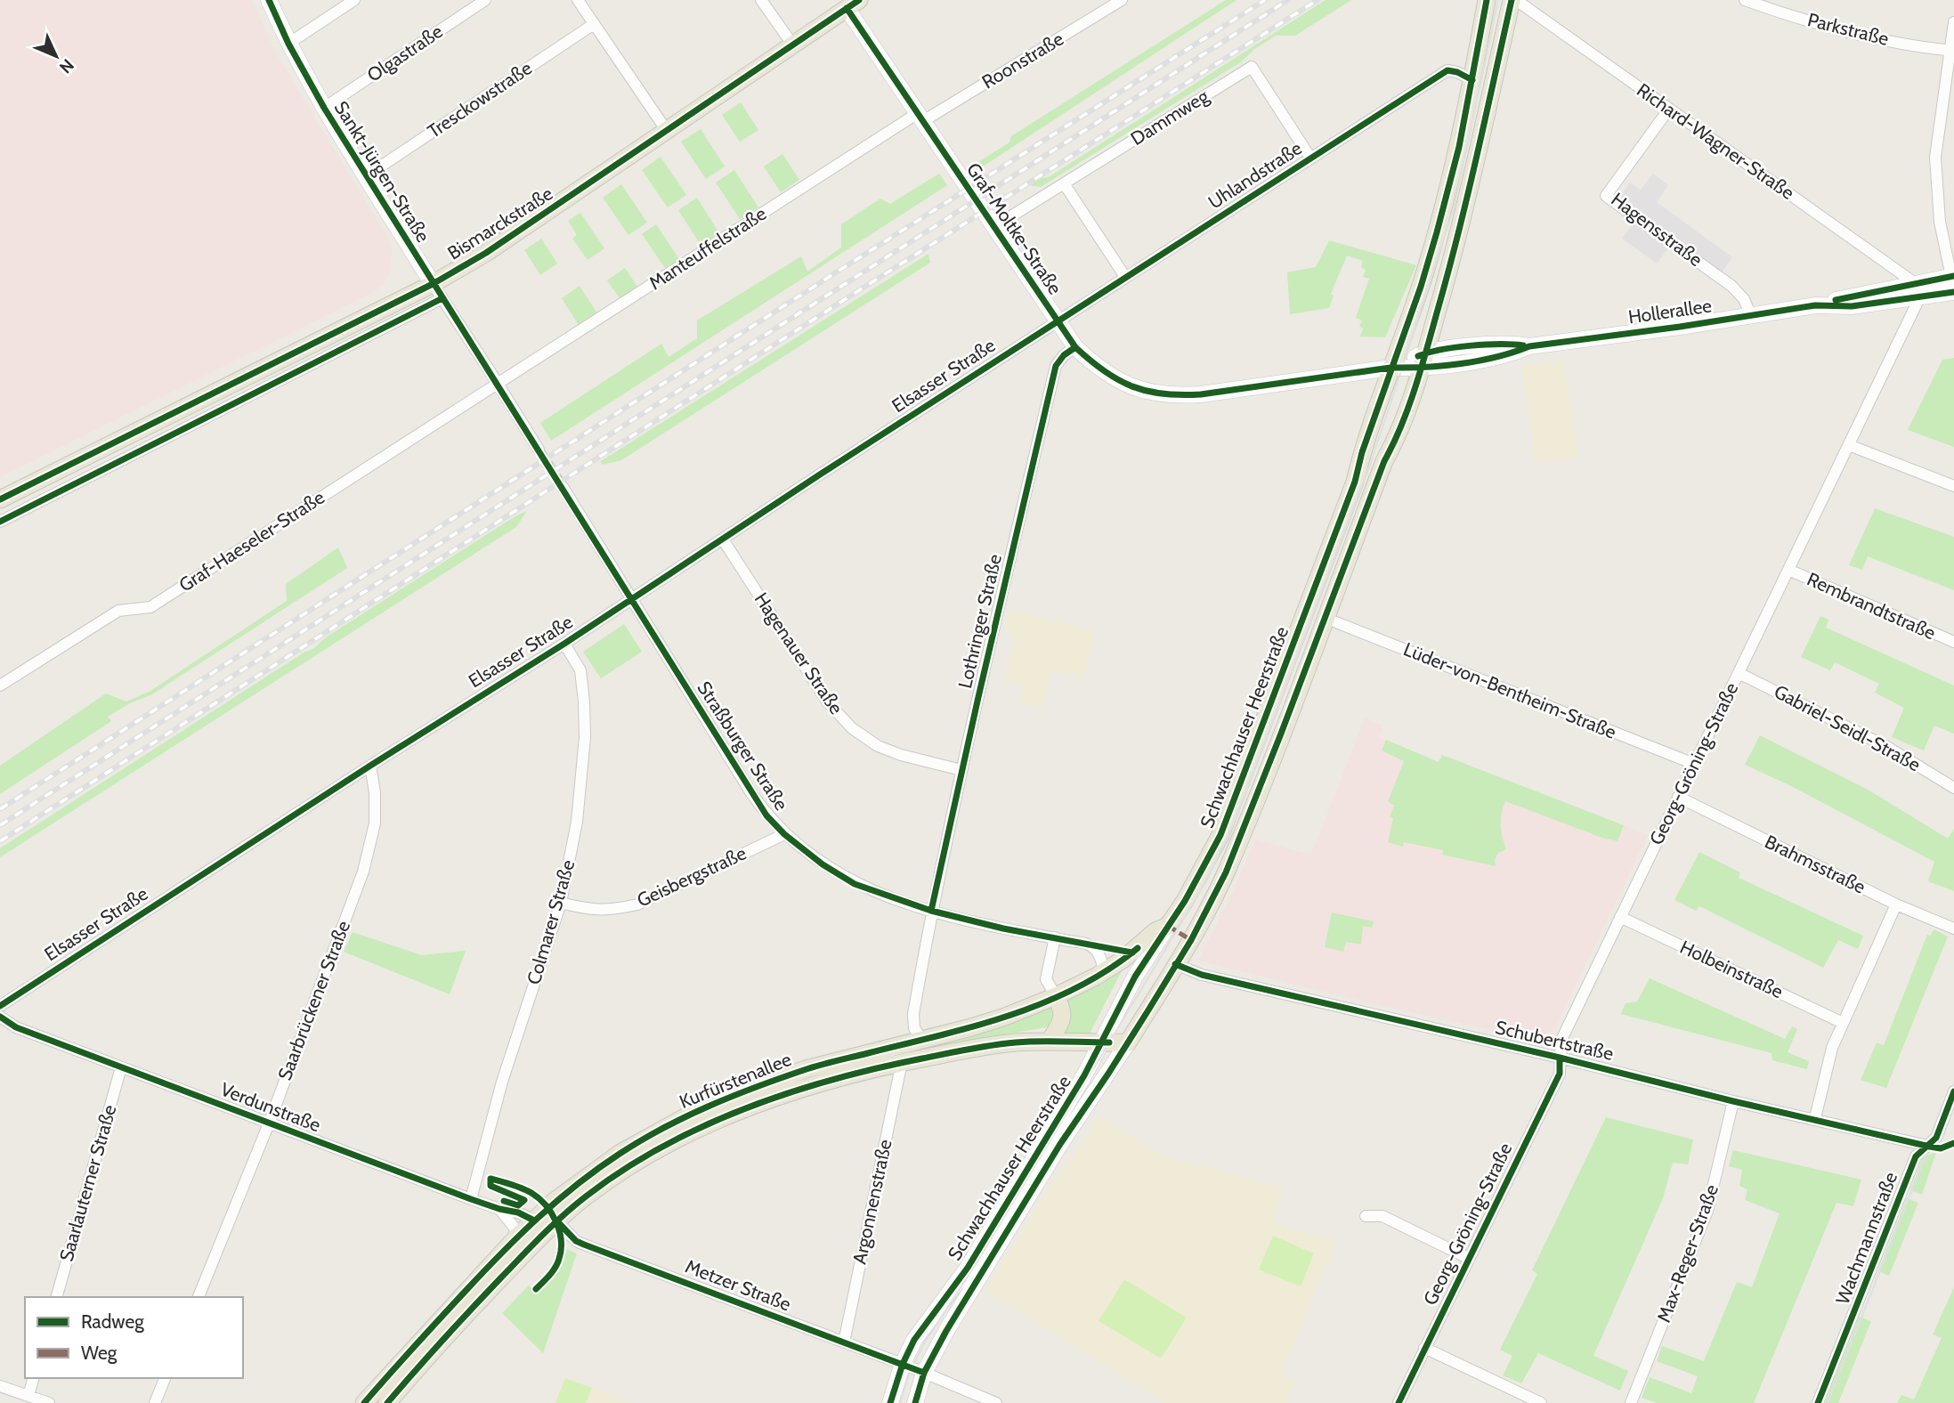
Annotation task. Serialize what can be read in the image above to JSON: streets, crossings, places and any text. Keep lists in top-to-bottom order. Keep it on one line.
{"streets":{"main road":["Sankt-Jürgen-Straße","Bismarckstraße","Graf-Moltke-Straße","Hollerallee","Schwachhauser Heerstraße","Kurfürstenallee"],"street":["Parkstraße","Olgastraße","Roonstraße","Tresckowstraße","Dammweg","Richard-Wagner-Straße","Uhlandstraße","Hagensstraße","Manteuffelstraße","Elsasser Straße","Graf-Haeseler-Straße","Rembrandtstraße","Lothringer Straße","Hagenauer Straße","Lüder-von-Bentheim-Straße","Gabriel-Seidl-Straße","Straßburger Straße","Georg-Gröning-Straße","Brahmsstraße","Geisbergstraße","Colmarer Straße","Holbeinstraße","Saarbrückener Straße","Schubertstraße","Verdunstraße","Saarlauterner Straße","Argonnenstraße","Wachmannstraße","Max-Reger-Straße","Metzer Straße"]},"crossings":[["Olgastraße","Sankt-Jürgen-Straße"],["Roonstraße","Graf-Moltke-Straße"],["Roonstraße","Manteuffelstraße"],["Tresckowstraße","Sankt-Jürgen-Straße"],["Dammweg","Uhlandstraße"],["Dammweg","Graf-Moltke-Straße"],["Richard-Wagner-Straße","Hagensstraße"],["Richard-Wagner-Straße","Hollerallee"],["Richard-Wagner-Straße","Schwachhauser Heerstraße"],["Richard-Wagner-Straße","Georg-Gröning-Straße"],["Sankt-Jürgen-Straße","Bismarckstraße"],["Sankt-Jürgen-Straße","Manteuffelstraße"],["Sankt-Jürgen-Straße","Graf-Haeseler-Straße"],["Uhlandstraße","Graf-Moltke-Straße"],["Uhlandstraße","Elsasser Straße"],["Uhlandstraße","Schwachhauser Heerstraße"],["Bismarckstraße","Graf-Moltke-Straße"],["Graf-Moltke-Straße","Manteuffelstraße"],["Graf-Moltke-Straße","Hollerallee"],["Graf-Moltke-Straße","Elsasser Straße"],["Graf-Moltke-Straße","Lothringer Straße"],["Graf-Moltke-Straße","Schwachhauser Heerstraße"],["Hagensstraße","Hollerallee"],["Manteuffelstraße","Graf-Haeseler-Straße"],["Hollerallee","Schwachhauser Heerstraße"],["Hollerallee","Georg-Gröning-Straße"],["Elsasser Straße","Hagenauer Straße"],["Elsasser Straße","Straßburger Straße"],["Elsasser Straße","Colmarer Straße"],["Elsasser Straße","Saarbrückener Straße"],["Rembrandtstraße","Georg-Gröning-Straße"],["Lothringer Straße","Hagenauer Straße"],["Lothringer Straße","Straßburger Straße"],["Lothringer Straße","Kurfürstenallee"],["Lüder-von-Bentheim-Straße","Schwachhauser Heerstraße"],["Lüder-von-Bentheim-Straße","Georg-Gröning-Straße"],["Schwachhauser Heerstraße","Schubertstraße"],["Schwachhauser Heerstraße","Kurfürstenallee"],["Schwachhauser Heerstraße","Metzer Straße"],["Gabriel-Seidl-Straße","Georg-Gröning-Straße"],["Straßburger Straße","Geisbergstraße"],["Straßburger Straße","Kurfürstenallee"],["Georg-Gröning-Straße","Brahmsstraße"],["Georg-Gröning-Straße","Holbeinstraße"],["Georg-Gröning-Straße","Schubertstraße"],["Geisbergstraße","Colmarer Straße"],["Colmarer Straße","Verdunstraße"],["Saarbrückener Straße","Verdunstraße"],["Schubertstraße","Wachmannstraße"],["Schubertstraße","Max-Reger-Straße"],["Kurfürstenallee","Verdunstraße"],["Kurfürstenallee","Argonnenstraße"],["Kurfürstenallee","Metzer Straße"],["Verdunstraße","Saarlauterner Straße"],["Argonnenstraße","Metzer Straße"]],"legend":["Radweg","Weg"],"north":"bottom right"}
